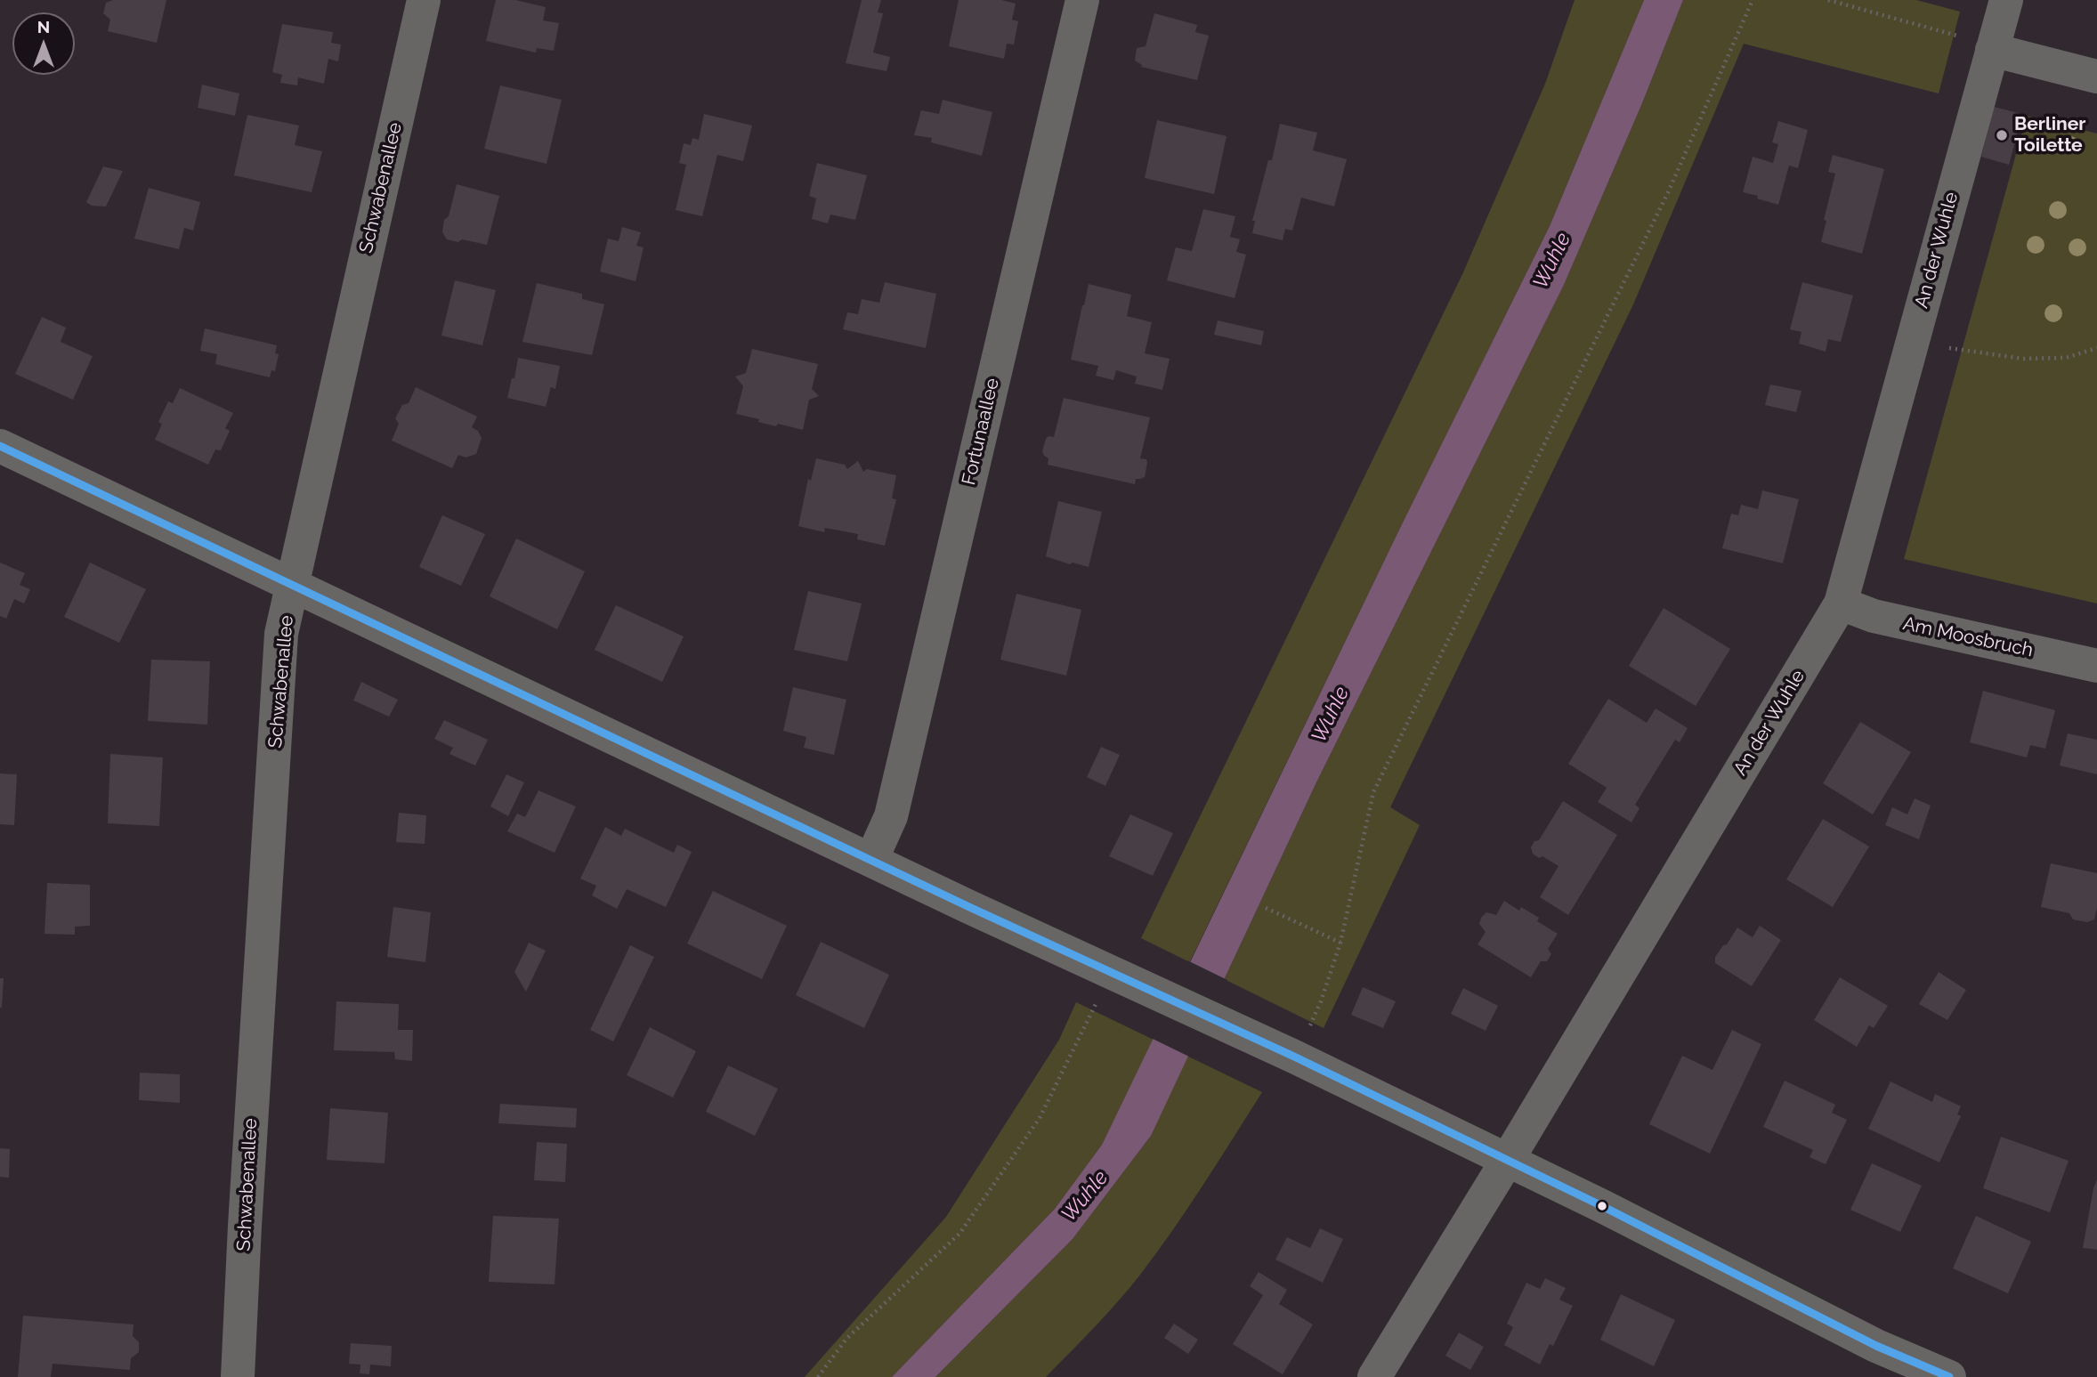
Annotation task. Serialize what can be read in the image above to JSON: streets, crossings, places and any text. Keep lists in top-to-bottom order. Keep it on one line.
{"streets":{"street":["Schwabenallee","An der Wuhle","Fortunaallee","Am Moosbruch"]},"crossings":[["An der Wuhle","Am Moosbruch"]],"water":["Wuhle"],"places":["Berliner Toilette"],"north":"top"}
